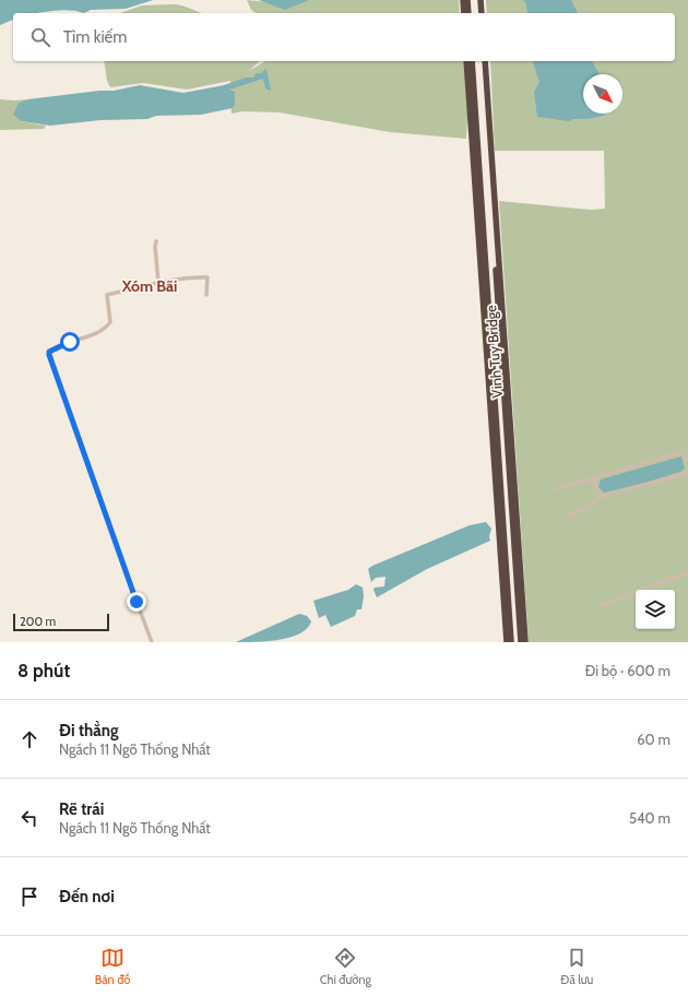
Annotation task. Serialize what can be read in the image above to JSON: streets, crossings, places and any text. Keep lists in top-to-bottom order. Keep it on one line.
{"streets":{"highway":["Vinh Tuy Bridge"]},"districts":["Xóm Bãi"],"scale_bar":"200 m","north":"bottom right","page":{"search":"Tìm kiếm","scale":"200 m","heading":["8 phút","Đi bộ · 600 m"],"list":[["Đi thẳng","Ngách 11 Ngõ Thống Nhất","60 m"],["Rẽ trái","Ngách 11 Ngõ Thống Nhất","540 m"],"Đến nơi"],"nav":["Bản đồ","Chỉ đường","Đã lưu"]}}
